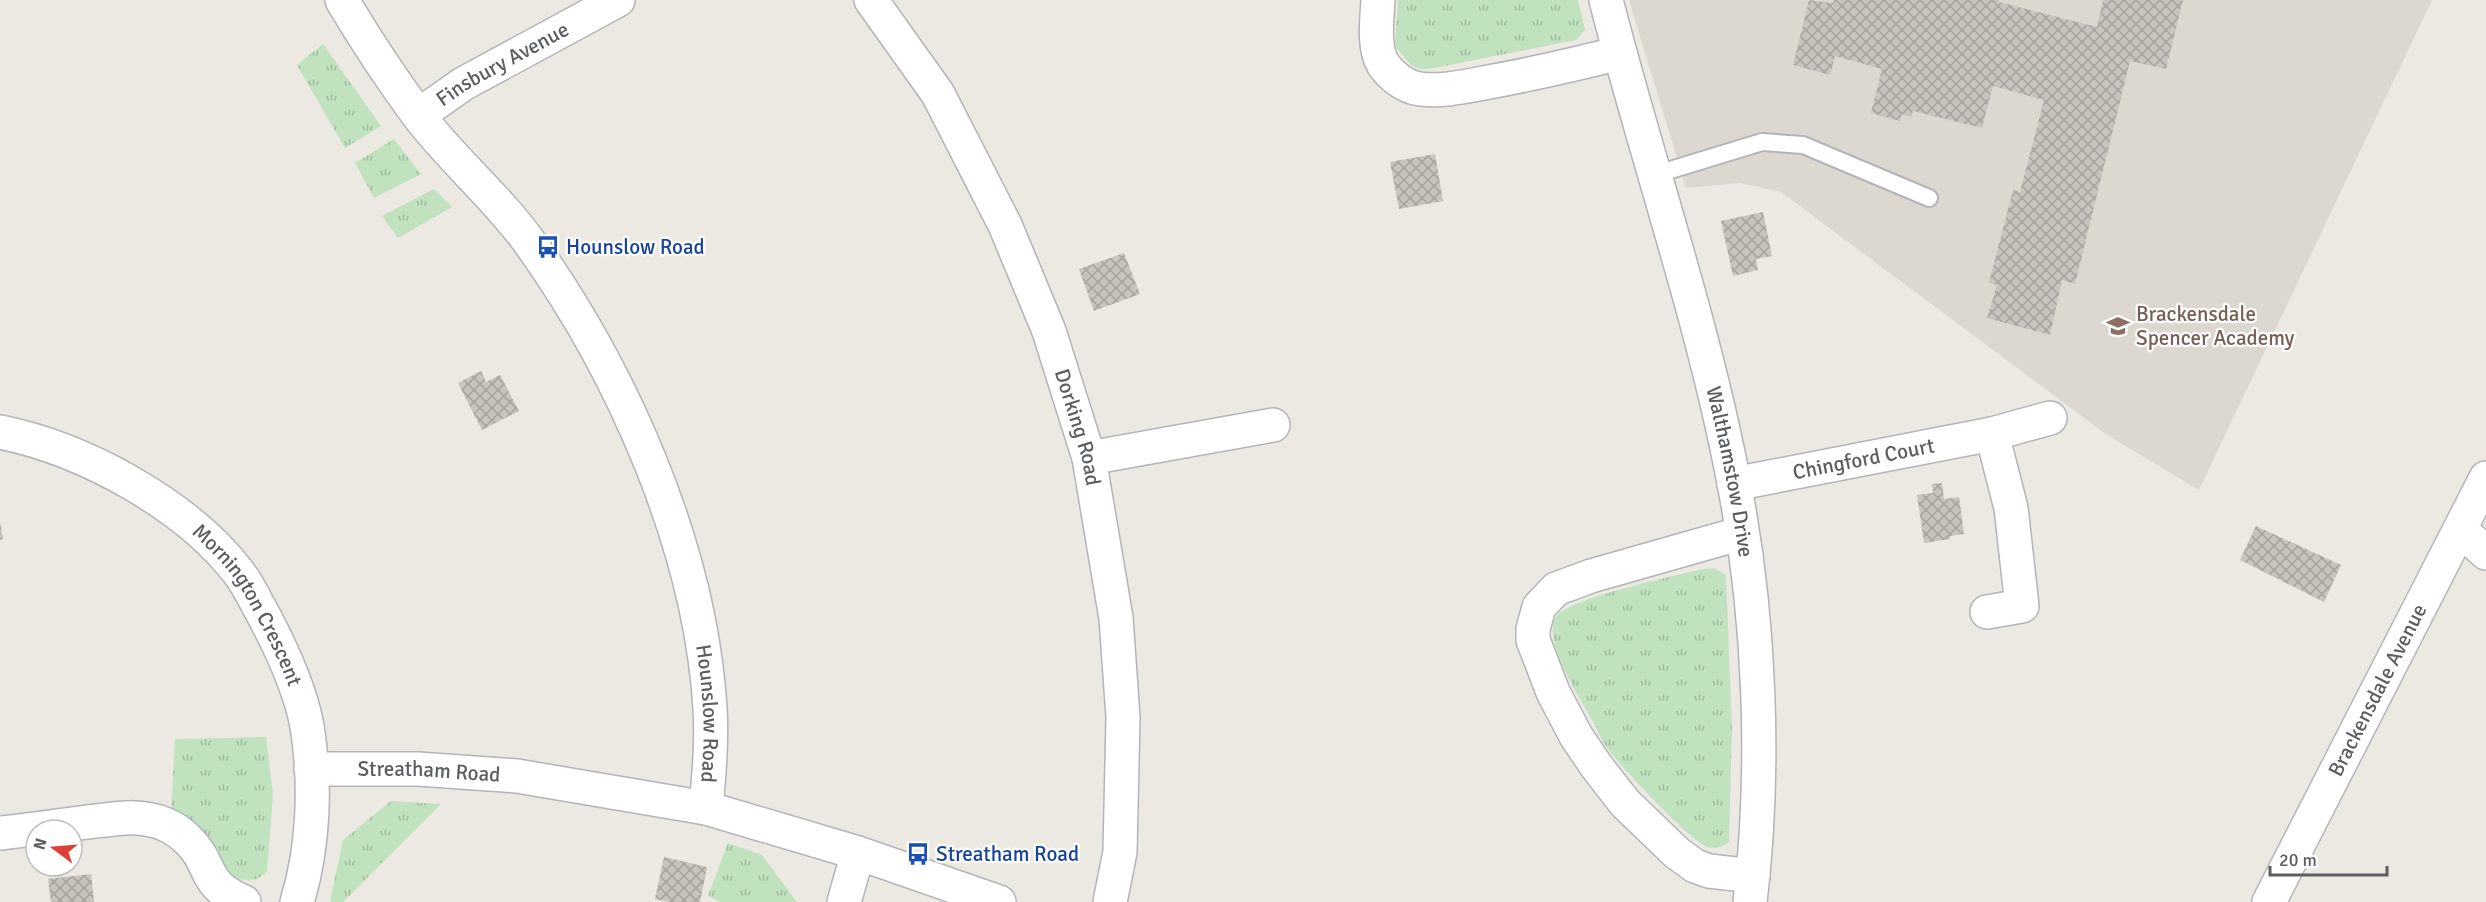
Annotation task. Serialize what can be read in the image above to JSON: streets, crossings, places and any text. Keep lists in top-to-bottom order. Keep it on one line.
{"streets":{"street":["Finsbury Avenue","Dorking Road","Chingford Court","Walthamstow Drive","Mornington Crescent","Brackensdale Avenue","Hounslow Road","Streatham Road"]},"crossings":[["Finsbury Avenue","Hounslow Road"],["Chingford Court","Walthamstow Drive"],["Mornington Crescent","Streatham Road"],["Hounslow Road","Streatham Road"]],"places":{"bus stop":["Hounslow Road","Streatham Road"],"school or university":["Brackensdale Spencer Academy"]},"scale_bar":"20 m","north":"left"}
